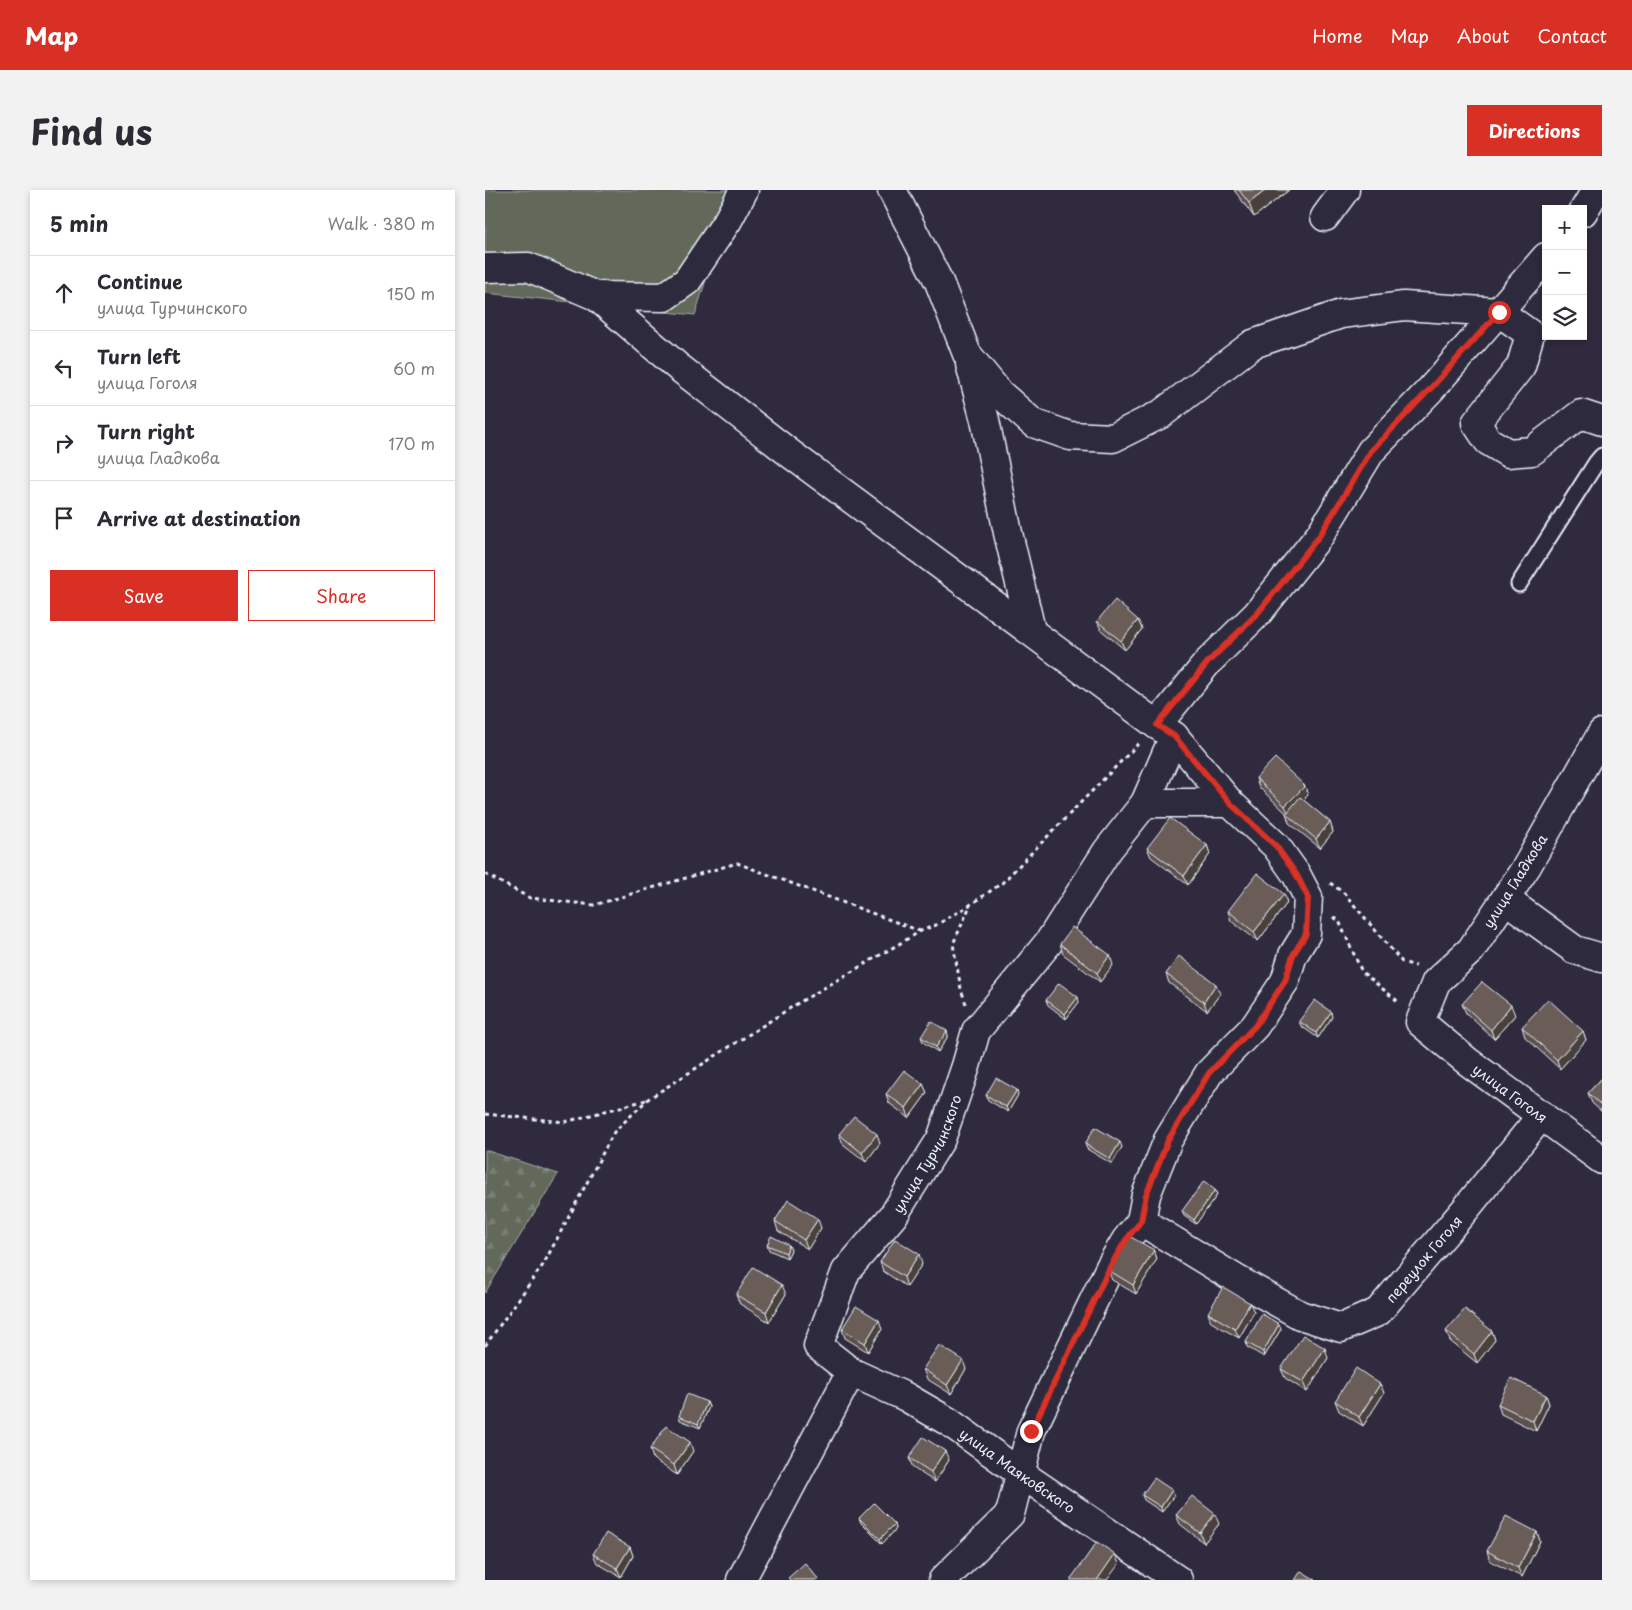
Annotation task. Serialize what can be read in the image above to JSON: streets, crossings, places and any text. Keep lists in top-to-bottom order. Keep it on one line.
{"streets":{"street":["улица Гладкова","улица Гоголя","улица Турчинского","переулок Гоголя","улица Маяковского"]},"crossings":[["улица Гладкова","улица Гоголя"],["улица Гоголя","переулок Гоголя"],["улица Турчинского","улица Маяковского"]],"page":{"header":"Map","nav":["Home","Map","About","Contact"],"title":"Find us","buttons":["Directions",["Save","Share"]],"heading":["5 min","Walk · 380 m"],"map_buttons":["+","−"],"list":[["Continue","улица Турчинского","150 m"],["Turn left","улица Гоголя","60 m"],["Turn right","улица Гладкова","170 m"],"Arrive at destination"]}}
